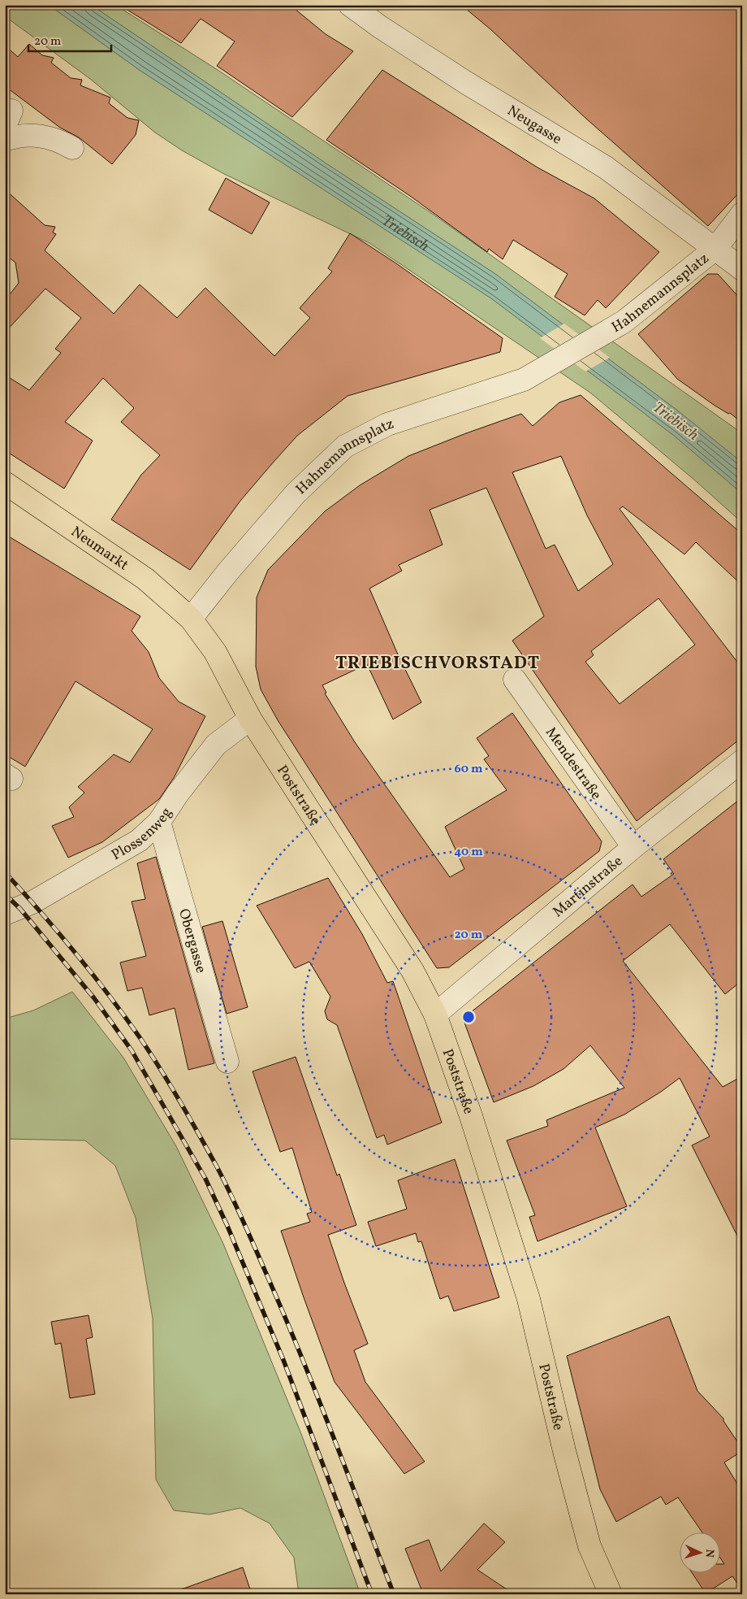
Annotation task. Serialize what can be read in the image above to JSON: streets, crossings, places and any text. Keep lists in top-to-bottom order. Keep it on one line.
{"streets":{"main road":["Neumarkt","Poststraße"],"street":["Neugasse","Hahnemannsplatz","Mendestraße","Plossenweg","Martinstraße","Obergasse"]},"crossings":[["Neugasse","Hahnemannsplatz"],["Hahnemannsplatz","Neumarkt"],["Hahnemannsplatz","Poststraße"],["Neumarkt","Poststraße"],["Mendestraße","Martinstraße"],["Poststraße","Plossenweg"],["Poststraße","Martinstraße"],["Plossenweg","Obergasse"]],"districts":["TRIEBISCHVORSTADT"],"water":["Triebisch"],"scale_bar":"20 m","north":"right","rings":["60 m","40 m","20 m"]}
